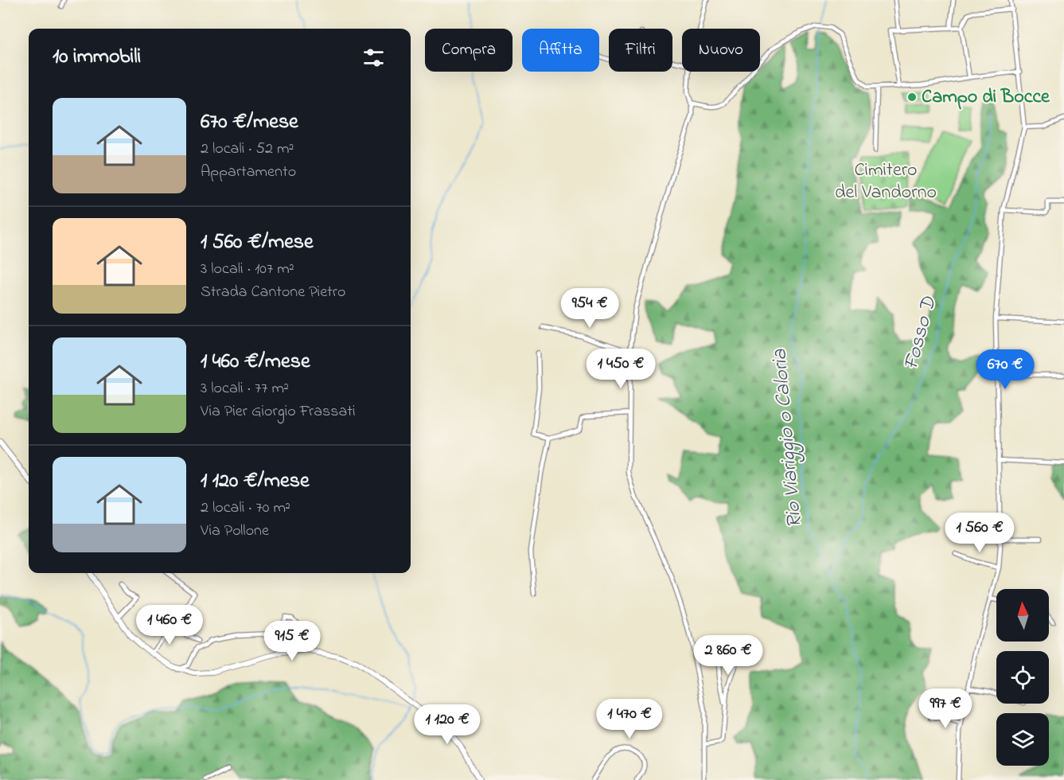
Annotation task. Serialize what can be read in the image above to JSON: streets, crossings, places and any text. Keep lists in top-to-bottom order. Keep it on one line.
{"water":["Fosso D","Rio Viariggio o Caloria"],"parks":["Cimitero del Vandorno"],"places":["Campo di Bocce"],"north":"top","page":{"chip":["Compra","Affitta","Filtri","Nuovo"],"heading":"10 immobili","list":[{"name":"670 €/mese","note":"2 locali · 52 m² · Appartamento"},{"name":"1 560 €/mese","note":"3 locali · 107 m² · Strada Cantone Pietro"},{"name":"1 460 €/mese","note":"3 locali · 77 m² · Via Pier Giorgio Frassati"},{"name":"1 120 €/mese","note":"2 locali · 70 m² · Via Pollone"}],"price":["954 €","1 450 €","670 €","1 560 €","1 460 €","915 €","2 860 €","997 €","1 470 €","1 120 €"]}}
